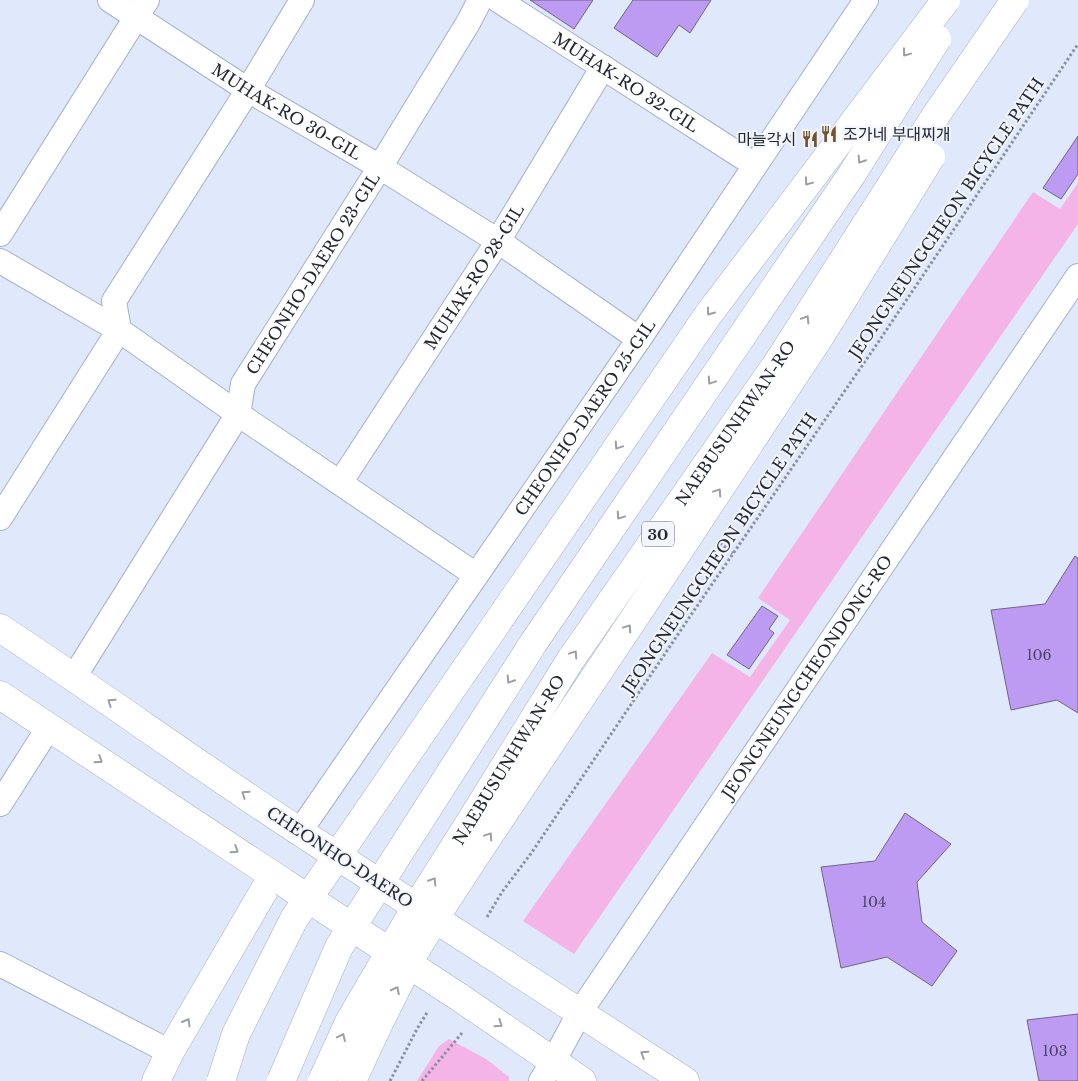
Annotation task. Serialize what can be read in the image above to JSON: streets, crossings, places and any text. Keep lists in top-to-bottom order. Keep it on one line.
{"streets":{"main road":["NAEBUSUNHWAN-RO","30","CHEONHO-DAERO"],"street":["MUHAK-RO 32-GIL","MUHAK-RO 30-GIL","CHEONHO-DAERO 23-GIL","MUHAK-RO 28-GIL","CHEONHO-DAERO 25-GIL","JEONGNEUNGCHEONDONG-RO"],"path":["JEONGNEUNGCHEON BICYCLE PATH"]},"crossings":[["MUHAK-RO 32-GIL","MUHAK-RO 28-GIL"],["MUHAK-RO 32-GIL","CHEONHO-DAERO 25-GIL"],["MUHAK-RO 30-GIL","CHEONHO-DAERO 23-GIL"],["MUHAK-RO 30-GIL","MUHAK-RO 28-GIL"],["MUHAK-RO 30-GIL","CHEONHO-DAERO 25-GIL"],["CHEONHO-DAERO 23-GIL","CHEONHO-DAERO"],["CHEONHO-DAERO 25-GIL","CHEONHO-DAERO"],["JEONGNEUNGCHEONDONG-RO","CHEONHO-DAERO"]],"places":{"restaurant":["조가네 부대찌개","마늘각시"]},"house_numbers":["106","104","103"]}
